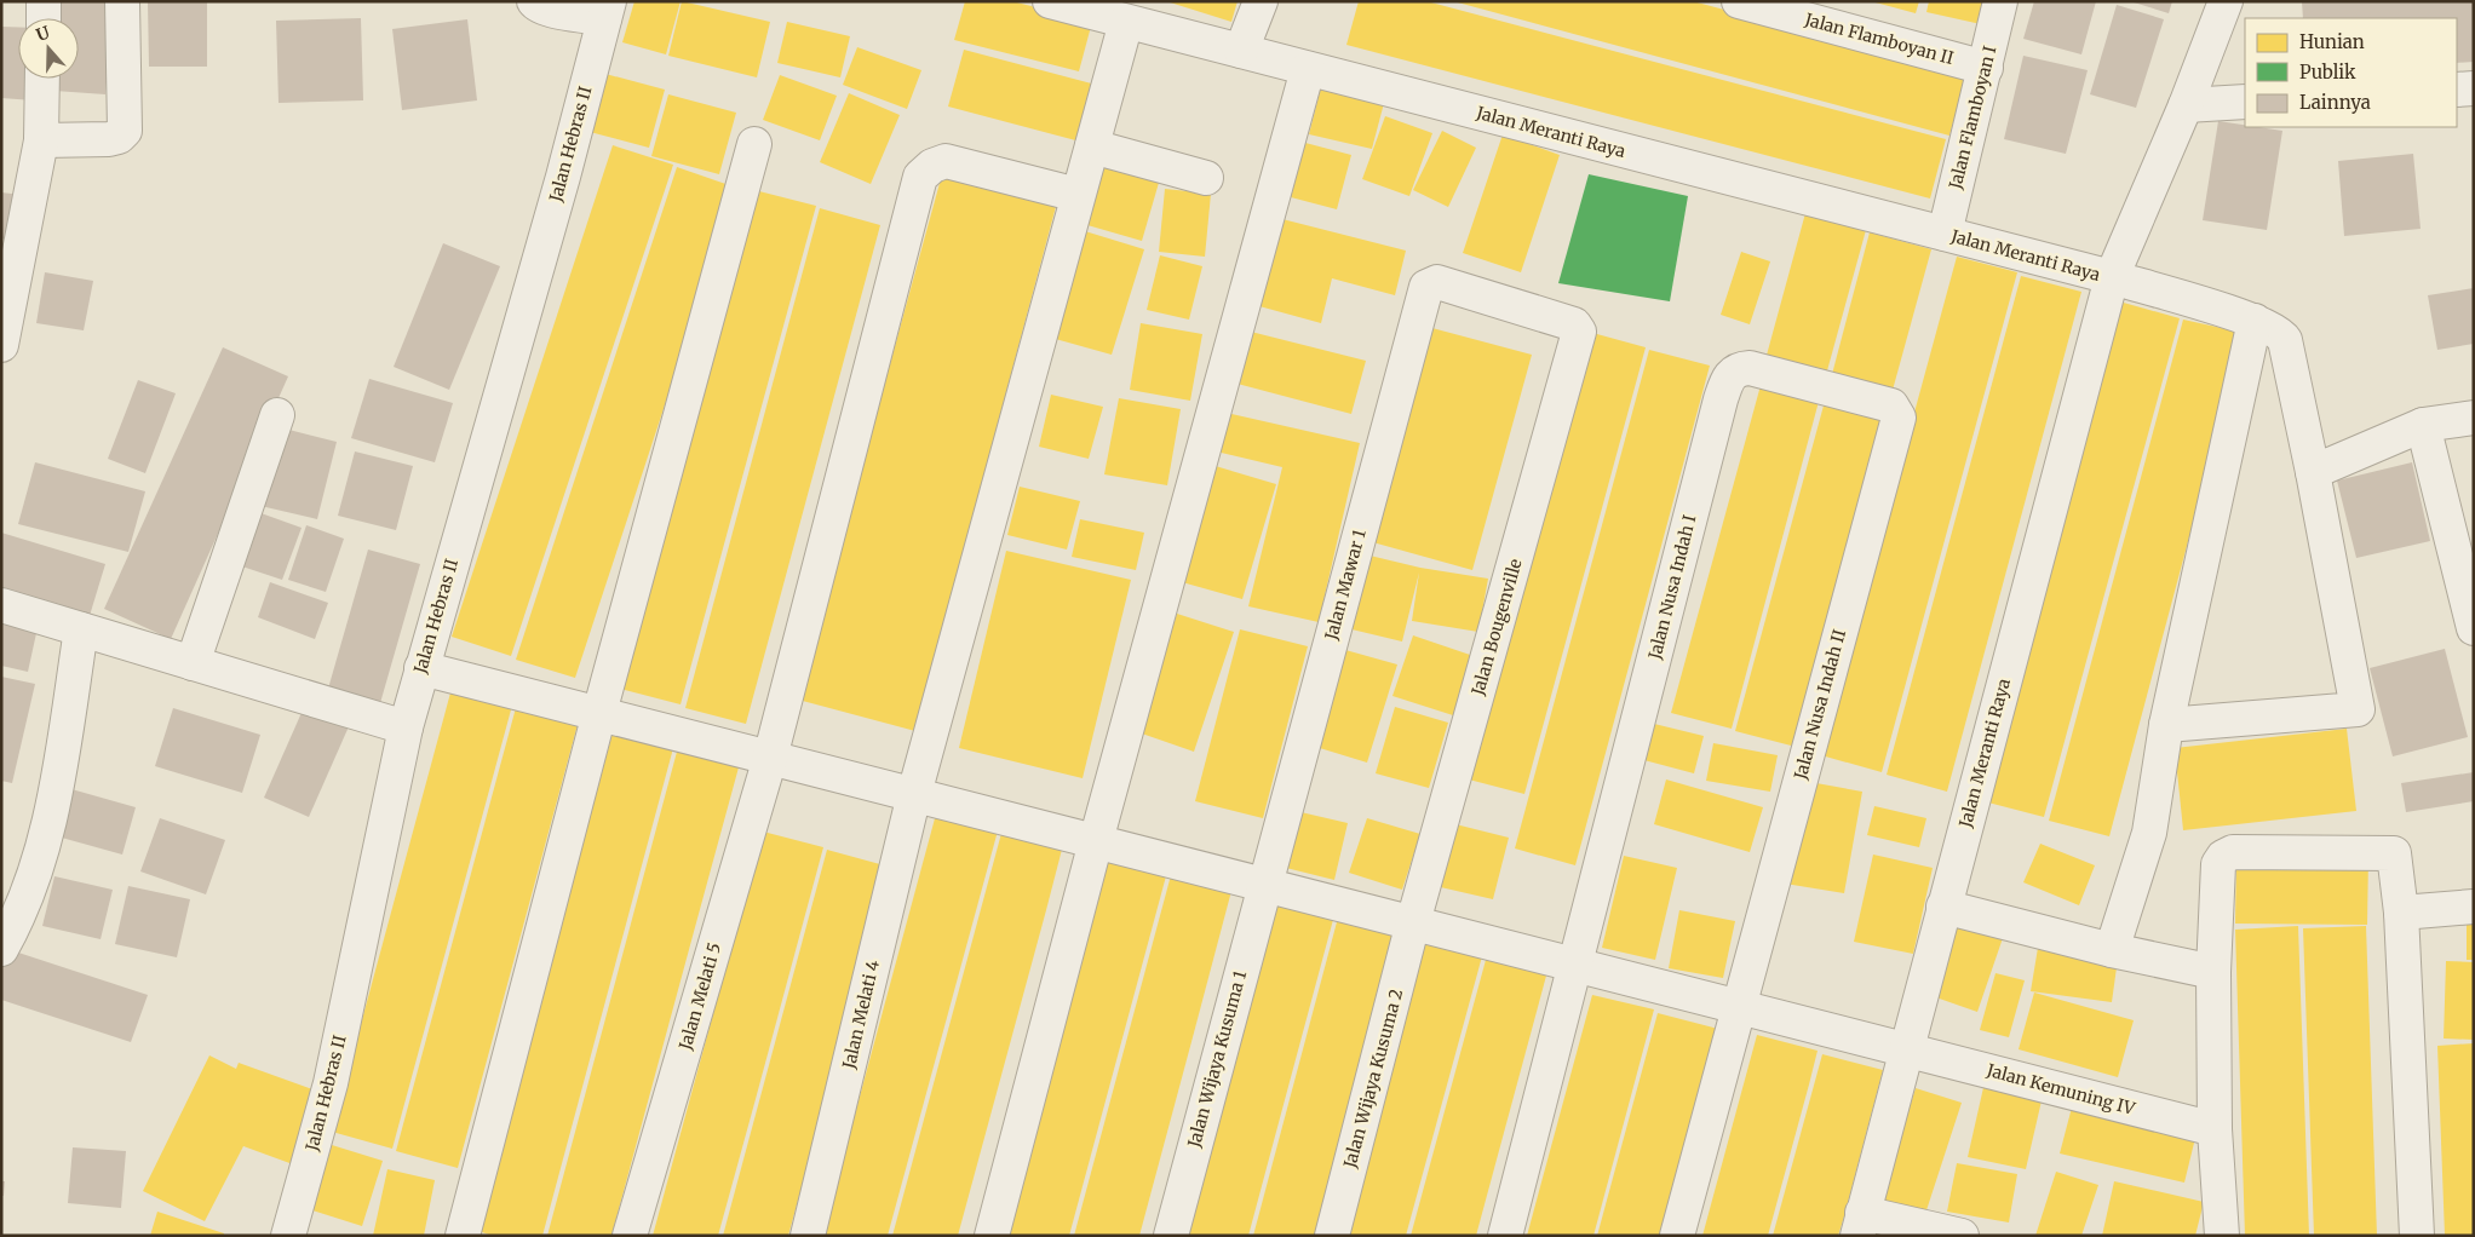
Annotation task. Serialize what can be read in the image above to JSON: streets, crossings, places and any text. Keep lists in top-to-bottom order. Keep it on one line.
{"streets":{"street":["Jalan Flamboyan II","Jalan Flamboyan I","Jalan Meranti Raya","Jalan Hebras II","Jalan Mawar 1","Jalan Nusa Indah I","Jalan Bougenville","Jalan Nusa Indah II","Jalan Melati 5","Jalan Melati 4","Jalan Wijaya Kusuma 1","Jalan Wijaya Kusuma 2","Jalan Kemuning IV"]},"crossings":[["Jalan Flamboyan II","Jalan Flamboyan I"],["Jalan Flamboyan I","Jalan Meranti Raya"],["Jalan Meranti Raya","Jalan Melati 4"],["Jalan Meranti Raya","Jalan Kemuning IV"],["Jalan Hebras II","Jalan Kemuning IV"],["Jalan Mawar 1","Jalan Bougenville"],["Jalan Mawar 1","Jalan Wijaya Kusuma 1"],["Jalan Mawar 1","Jalan Kemuning IV"],["Jalan Nusa Indah I","Jalan Nusa Indah II"],["Jalan Nusa Indah I","Jalan Kemuning IV"],["Jalan Bougenville","Jalan Wijaya Kusuma 2"],["Jalan Bougenville","Jalan Kemuning IV"],["Jalan Nusa Indah II","Jalan Kemuning IV"],["Jalan Melati 5","Jalan Melati 4"],["Jalan Melati 5","Jalan Kemuning IV"],["Jalan Melati 4","Jalan Kemuning IV"],["Jalan Wijaya Kusuma 1","Jalan Kemuning IV"],["Jalan Wijaya Kusuma 2","Jalan Kemuning IV"]],"legend":["Hunian","Publik","Lainnya"],"north":"top"}
